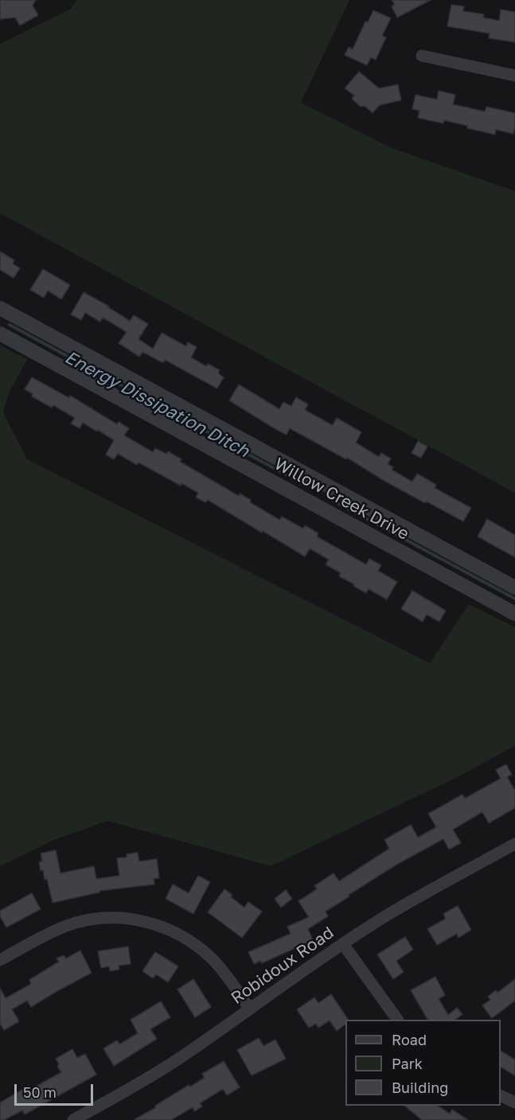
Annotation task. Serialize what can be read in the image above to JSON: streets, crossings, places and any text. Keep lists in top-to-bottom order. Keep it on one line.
{"streets":{"street":["Willow Creek Drive","Robidoux Road"]},"water":["Energy Dissipation Ditch"],"legend":["Road","Park","Building"],"scale_bar":"50 m"}
